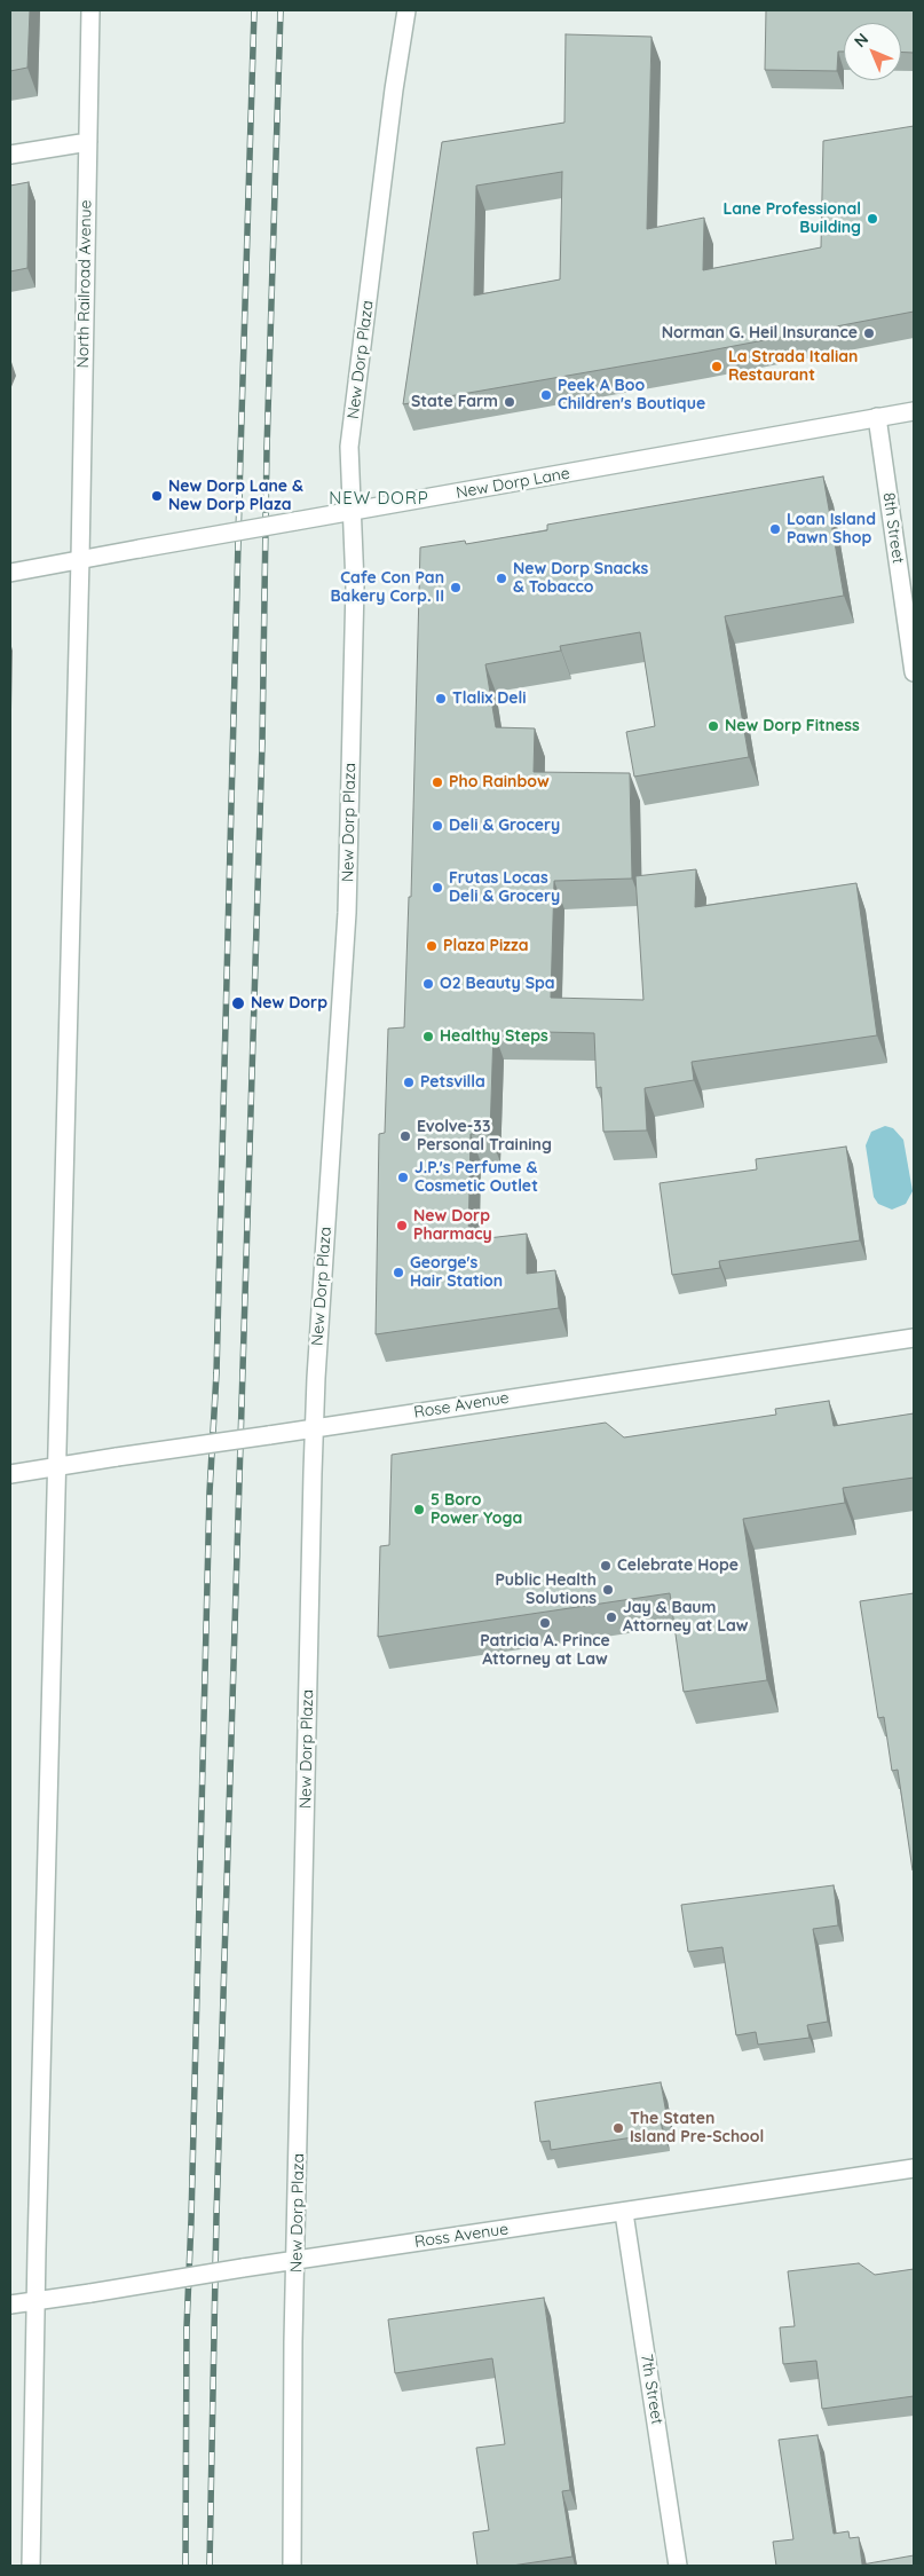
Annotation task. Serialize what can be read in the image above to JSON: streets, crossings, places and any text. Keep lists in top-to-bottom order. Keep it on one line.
{"streets":{"street":["North Railroad Avenue","New Dorp Plaza","New Dorp Lane","8th Street","Rose Avenue","Ross Avenue","7th Street"]},"crossings":[["North Railroad Avenue","New Dorp Lane"],["New Dorp Plaza","New Dorp Lane"],["New Dorp Plaza","Rose Avenue"],["New Dorp Plaza","Ross Avenue"],["New Dorp Lane","8th Street"],["Ross Avenue","7th Street"]],"districts":["NEW DORP"],"places":["Lane Professional Building","Norman G. Heil Insurance","La Strada Italian Restaurant","Peek A Boo Children's Boutique","State Farm","New Dorp Lane & New Dorp Plaza","Loan Island Pawn Shop","New Dorp Snacks & Tobacco","Cafe Con Pan Bakery Corp. II","Tlalix Deli","New Dorp Fitness","Pho Rainbow","Deli & Grocery","Frutas Locas Deli & Grocery","Plaza Pizza","O2 Beauty Spa","New Dorp","Healthy Steps","Petsvilla","Evolve-33 Personal Training","J.P.'s Perfume & Cosmetic Outlet","New Dorp Pharmacy","George's Hair Station","5 Boro Power Yoga","Celebrate Hope","Public Health Solutions","Jay & Baum Attorney at Law","Patricia A. Prince Attorney at Law","The Staten Island Pre-School"],"north":"top left"}
